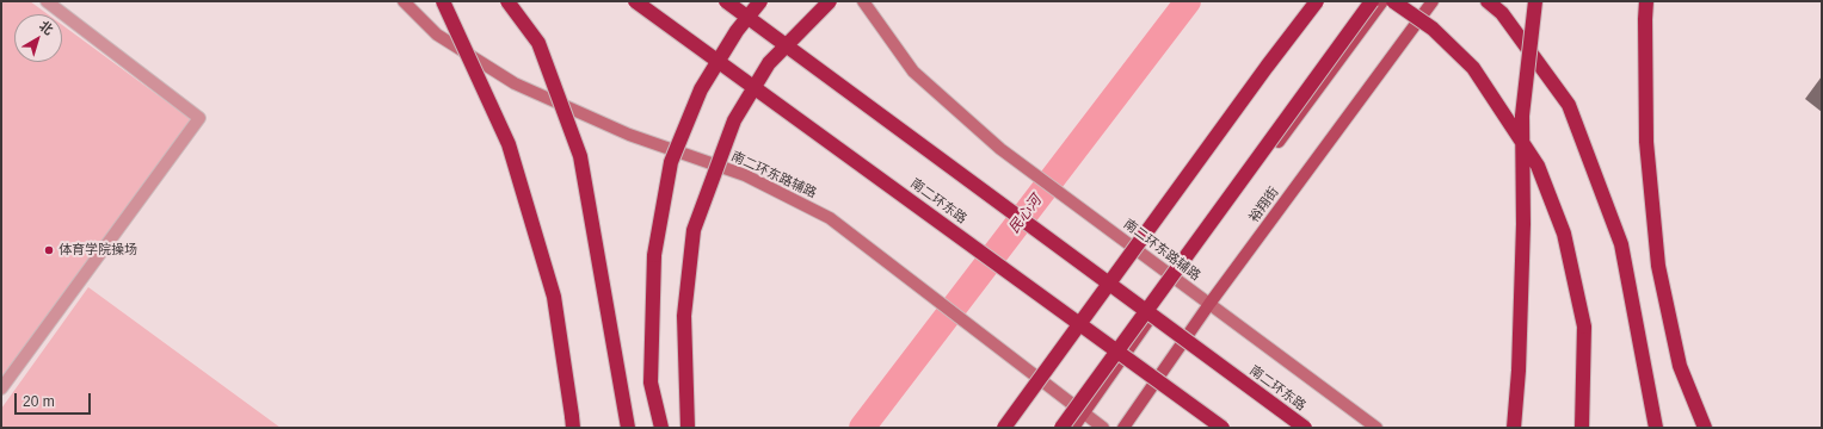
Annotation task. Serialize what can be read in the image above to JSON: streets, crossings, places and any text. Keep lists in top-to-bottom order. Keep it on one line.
{"streets":{"highway":["南二环东路"],"main road":["南二环东路辅路","裕翔街"]},"crossings":[["南二环东路辅路","裕翔街"]],"water":["民心河"],"places":["体育学院操场"],"scale_bar":"20 m","north":"top right"}
